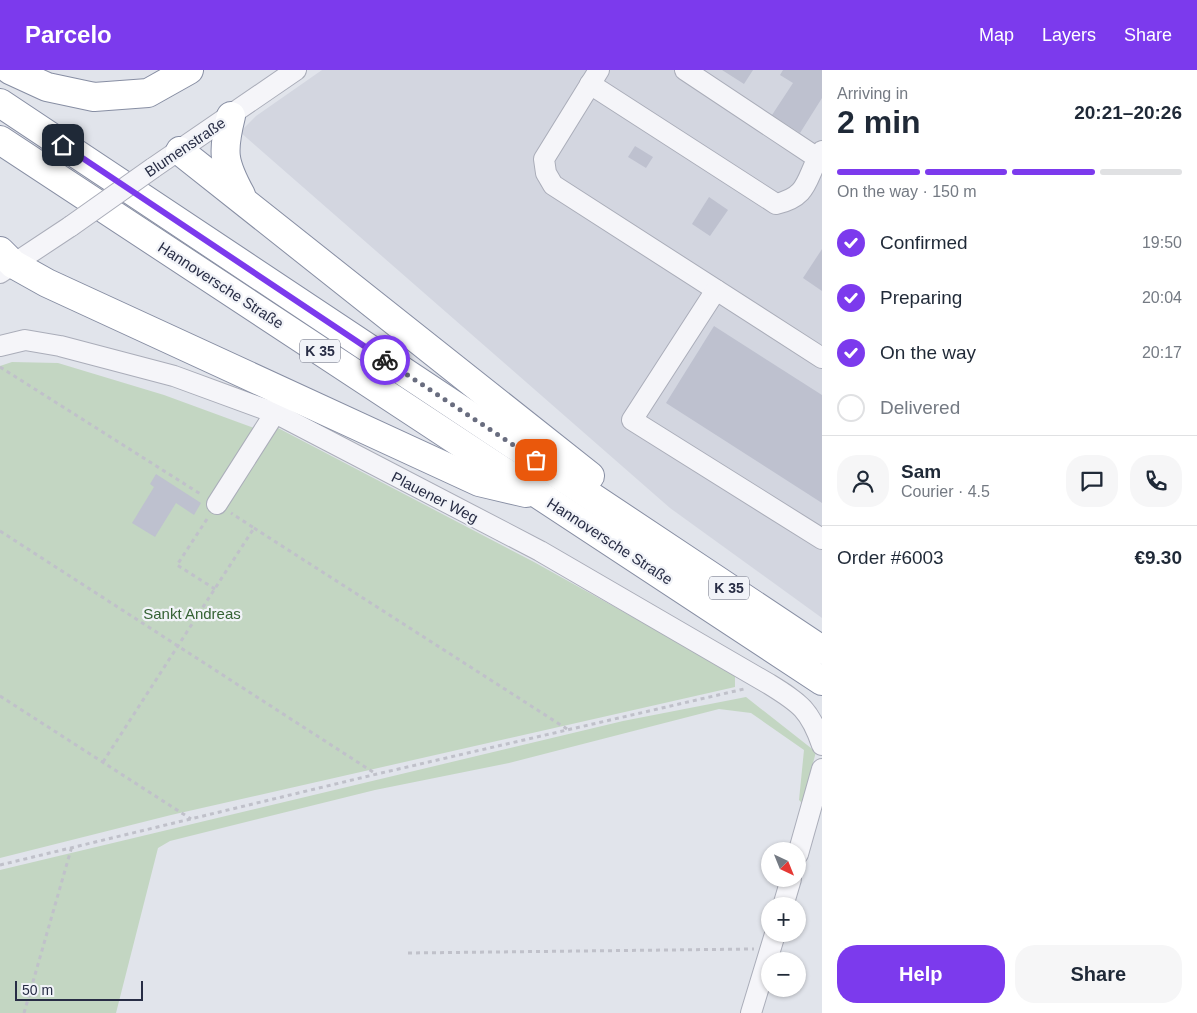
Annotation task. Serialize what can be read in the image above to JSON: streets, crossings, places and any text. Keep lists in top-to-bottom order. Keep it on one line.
{"streets":{"highway":["Hannoversche Straße","K 35"],"street":["Blumenstraße","Plauener Weg"]},"parks":["Sankt Andreas"],"scale_bar":"50 m","north":"bottom right","page":{"header":"Parcelo","nav":["Map","Layers","Share"],"heading":["2 min","Arriving in","20:21–20:26"],"panel":["Sam","Courier · 4.5","Order #6003","€9.30"],"bar":"On the way · 150 m","list":[["Confirmed","19:50"],["Preparing","20:04"],["On the way","20:17"],"Delivered"],"map_buttons":["+","−"],"buttons":["Help","Share"],"scale":"50 m"}}
